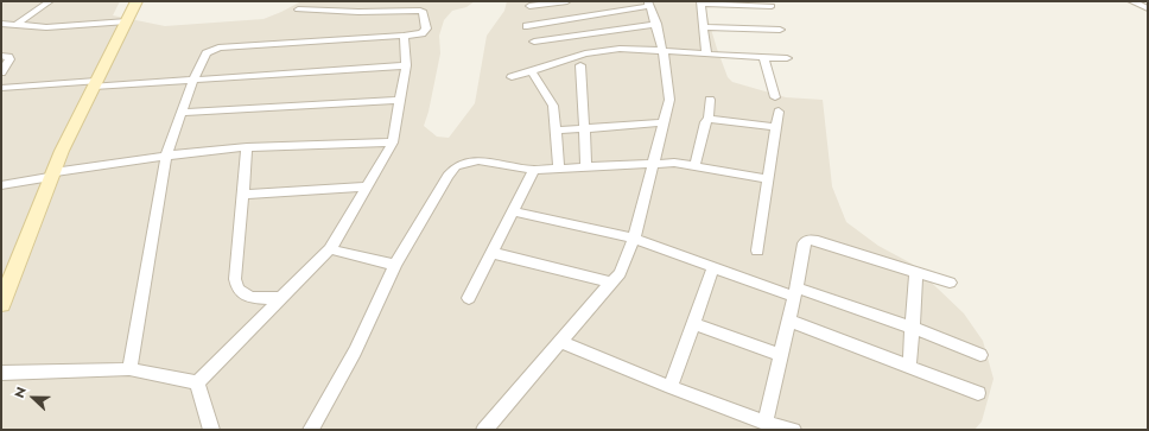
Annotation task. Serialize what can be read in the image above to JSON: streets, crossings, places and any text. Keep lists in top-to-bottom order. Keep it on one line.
{"north":"left"}
